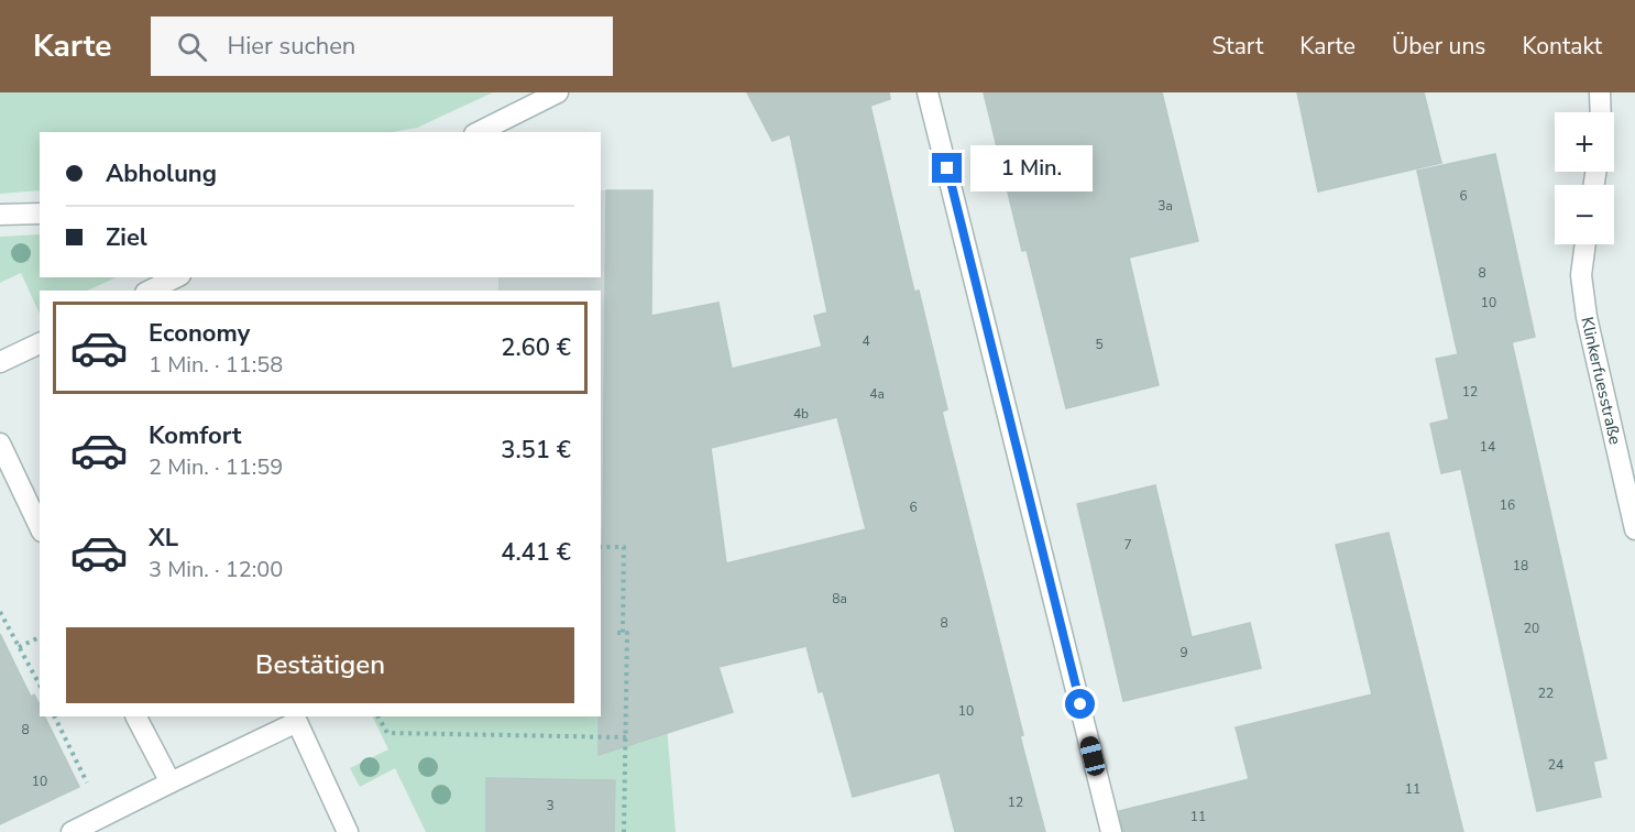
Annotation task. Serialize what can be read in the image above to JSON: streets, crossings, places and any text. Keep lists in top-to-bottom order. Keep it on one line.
{"streets":{"street":["Klinkerfuesstraße"]},"house_numbers":["6","3a","8","10","4","5","12","4a","4b","14","16","6","7","18","8a","8","20","9","22","10","8","24","10","11","12","3","11"],"page":{"header":"Karte","search":"Hier suchen","nav":["Start","Karte","Über uns","Kontakt"],"map_buttons":["+","−"],"banner":["Abholung","Ziel"],"bubble":"1 Min.","list":[{"name":"Economy","note":"1 Min. · 11:58","value":"2.60 €"},{"name":"Komfort","note":"2 Min. · 11:59","value":"3.51 €"},{"name":"XL","note":"3 Min. · 12:00","value":"4.41 €"}],"buttons":"Bestätigen"}}
